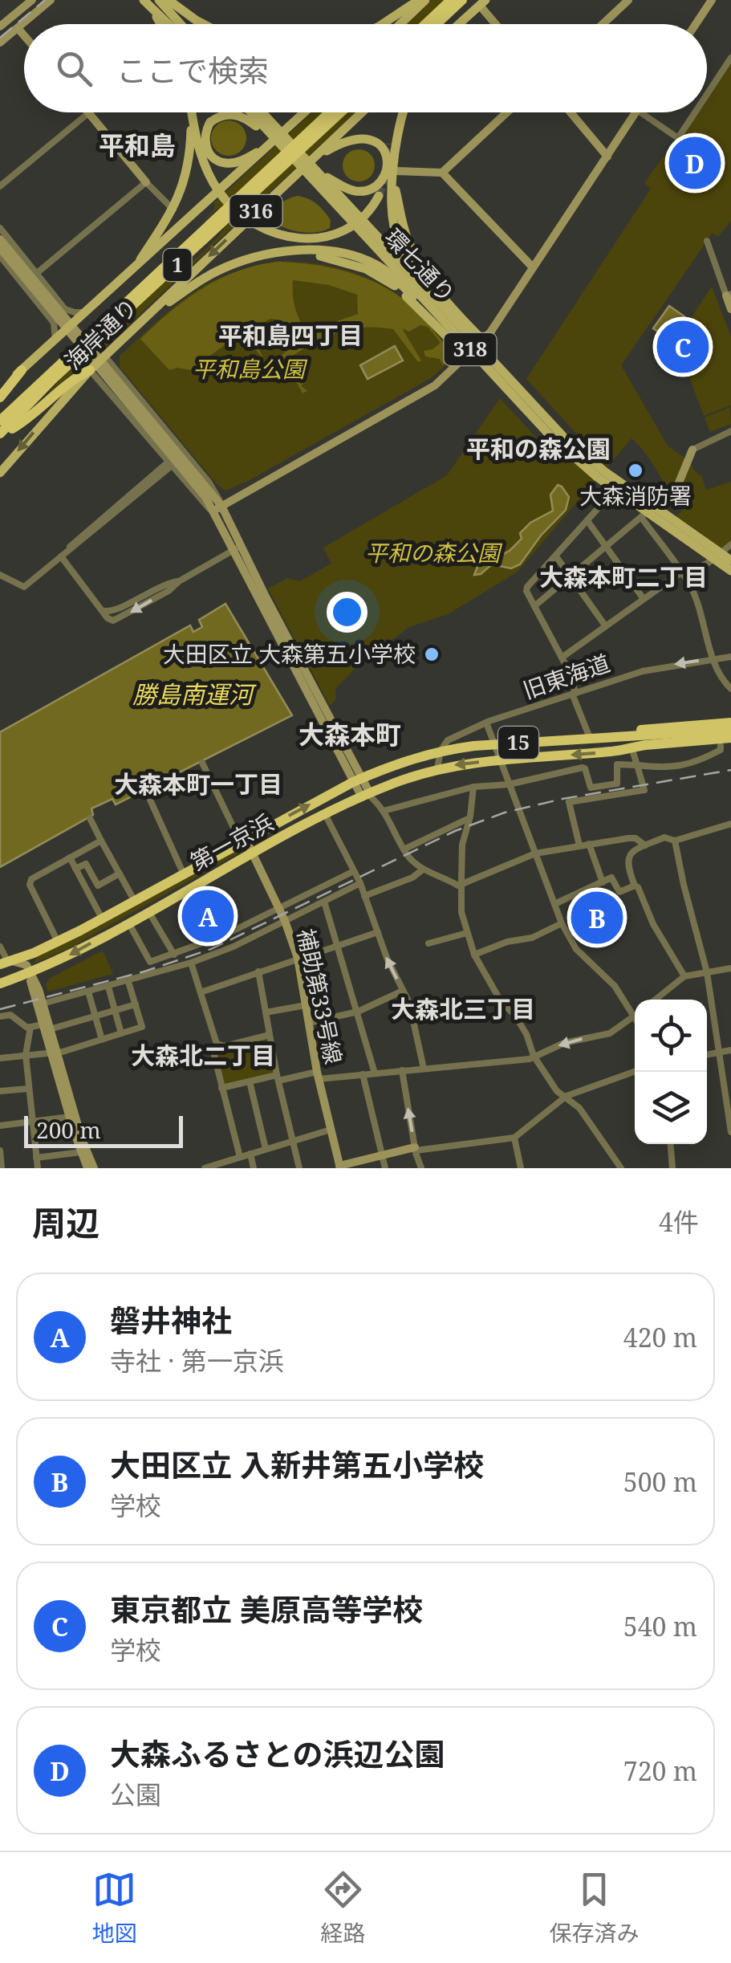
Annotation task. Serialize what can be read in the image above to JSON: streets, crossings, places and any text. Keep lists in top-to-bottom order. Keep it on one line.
{"streets":{"highway":["1","15","第一京浜"],"main road":["316","環七通り","海岸通り","318"],"street":["旧東海道","補助第33号線"]},"crossings":[["旧東海道","第一京浜"],["15","第一京浜"],["第一京浜","補助第33号線"]],"districts":["平和島","平和島四丁目","平和の森公園","大森本町二丁目","大森本町","大森本町一丁目","大森北三丁目","大森北二丁目"],"water":["勝島南運河"],"parks":["平和島公園","平和の森公園"],"places":["大森消防署","大田区立 大森第五小学校"],"scale_bar":"200 m","page":{"search":"ここで検索","pins":["D","C","A","B"],"scale":"200 m","heading":["周辺","4件"],"list":[{"mark":"A","name":"磐井神社","note":"寺社 · 第一京浜","value":"420 m"},{"mark":"B","name":"大田区立 入新井第五小学校","note":"学校","value":"500 m"},{"mark":"C","name":"東京都立 美原高等学校","note":"学校","value":"540 m"},{"mark":"D","name":"大森ふるさとの浜辺公園","note":"公園","value":"720 m"}],"nav":["地図","経路","保存済み"]}}
